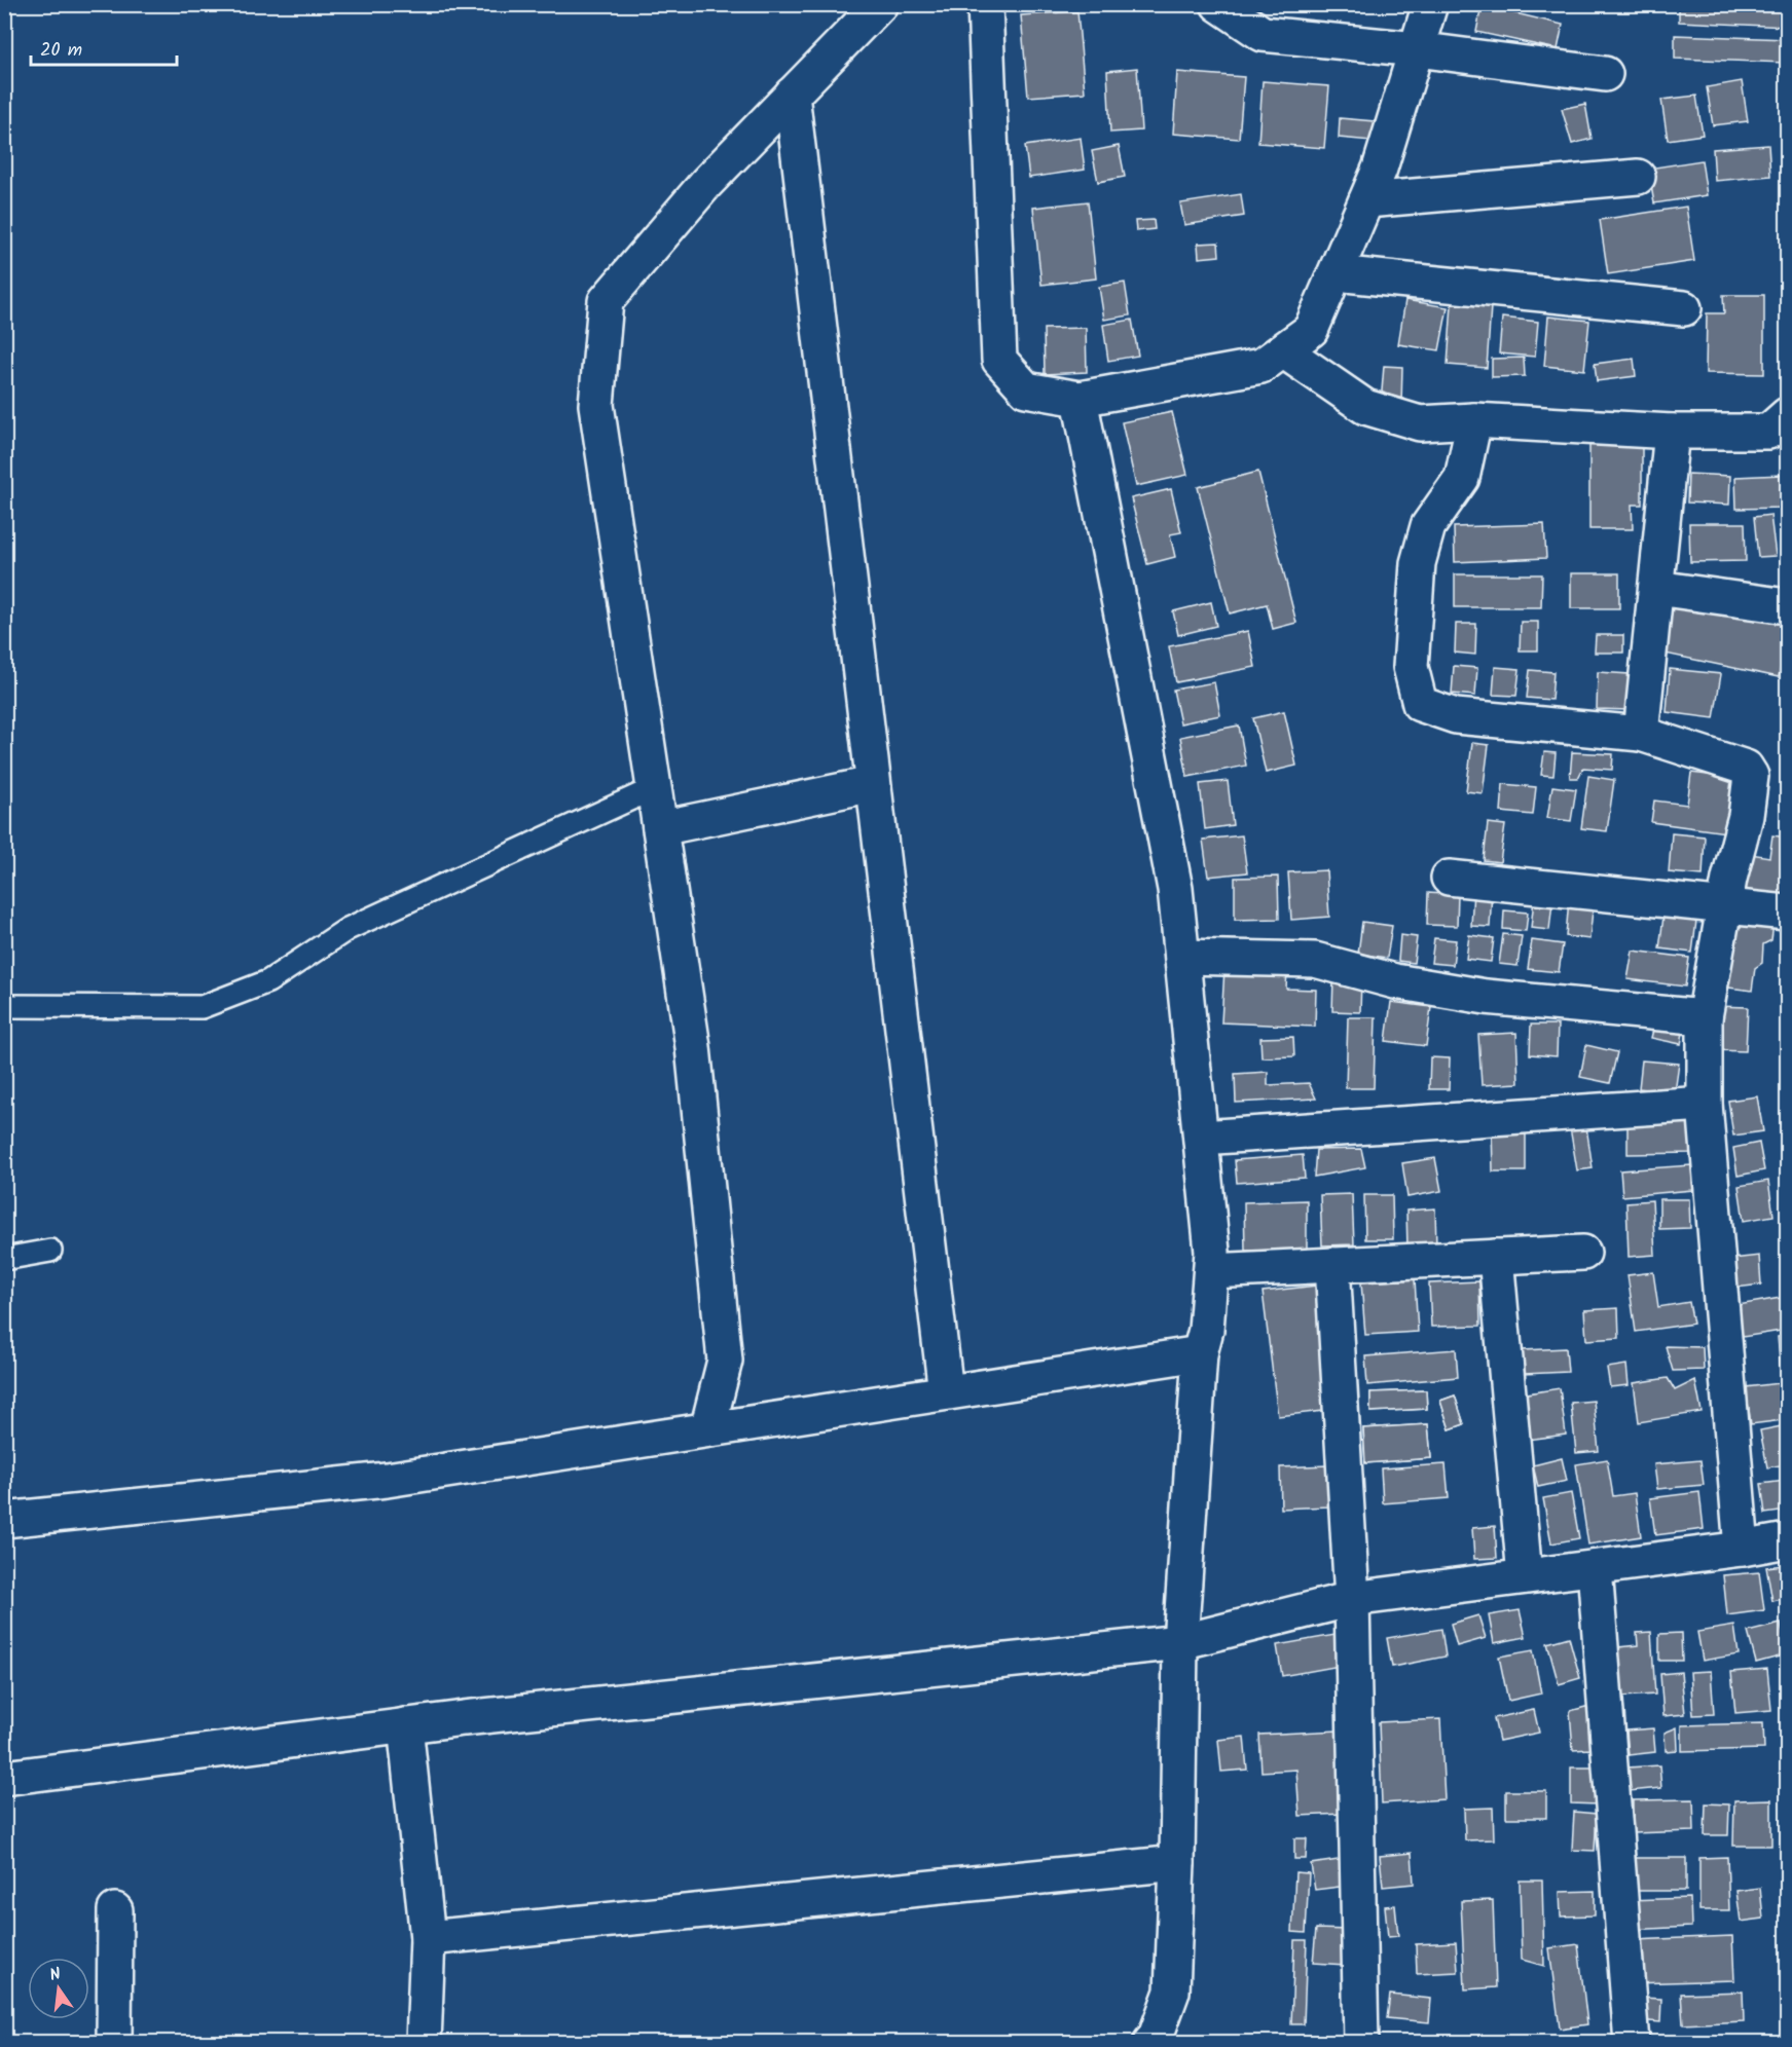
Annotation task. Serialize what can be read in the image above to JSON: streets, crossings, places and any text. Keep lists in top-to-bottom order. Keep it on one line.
{"scale_bar":"20 m","north":"top"}
